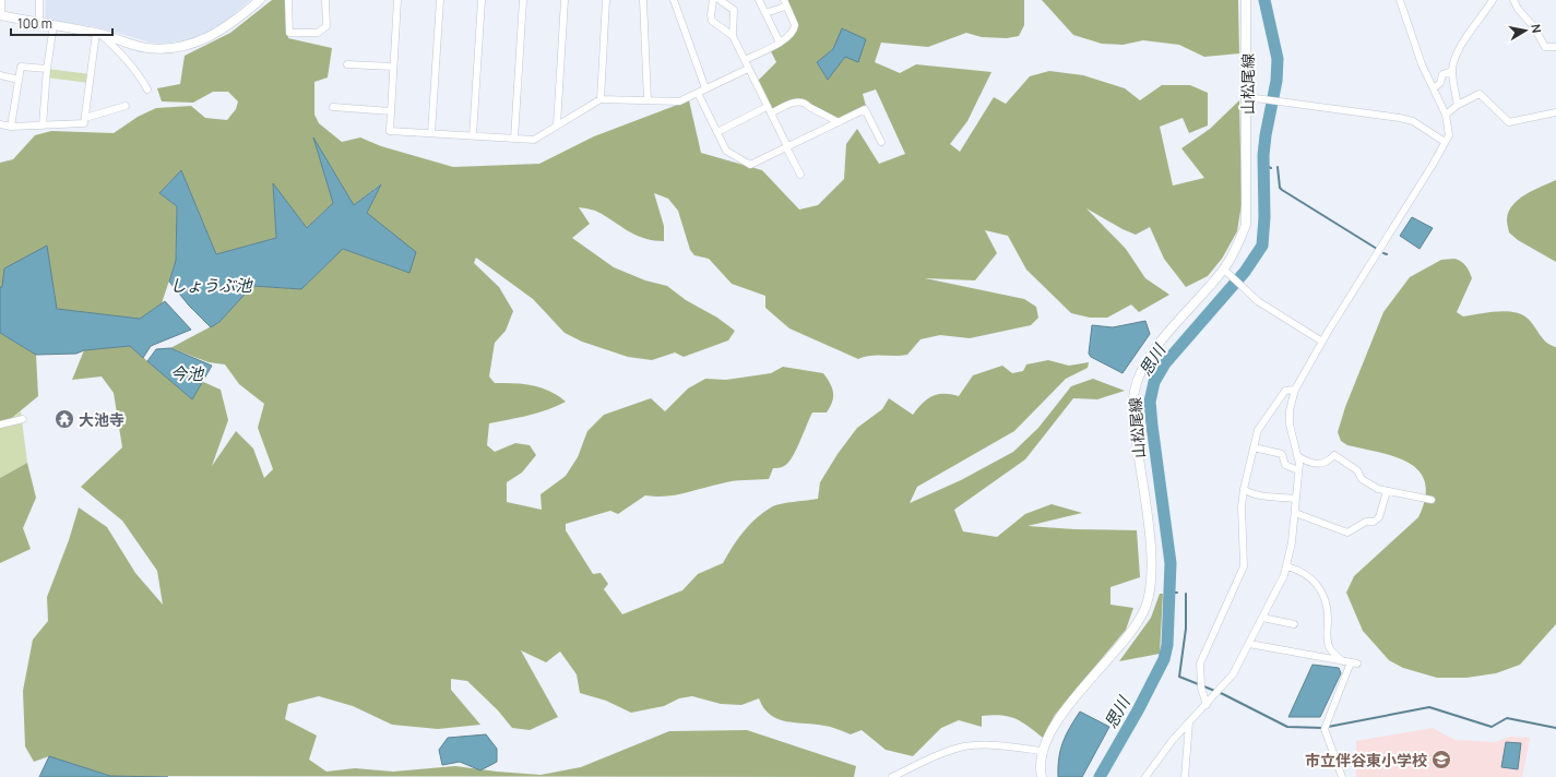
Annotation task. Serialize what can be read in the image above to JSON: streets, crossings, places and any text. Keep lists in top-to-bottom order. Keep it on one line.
{"streets":{"main road":["山松尾線"]},"water":["しょうぶ池","思川","今池"],"places":{"temple":["大池寺"],"school or university":["市立伴谷東小学校"]},"scale_bar":"100 m","north":"right"}
